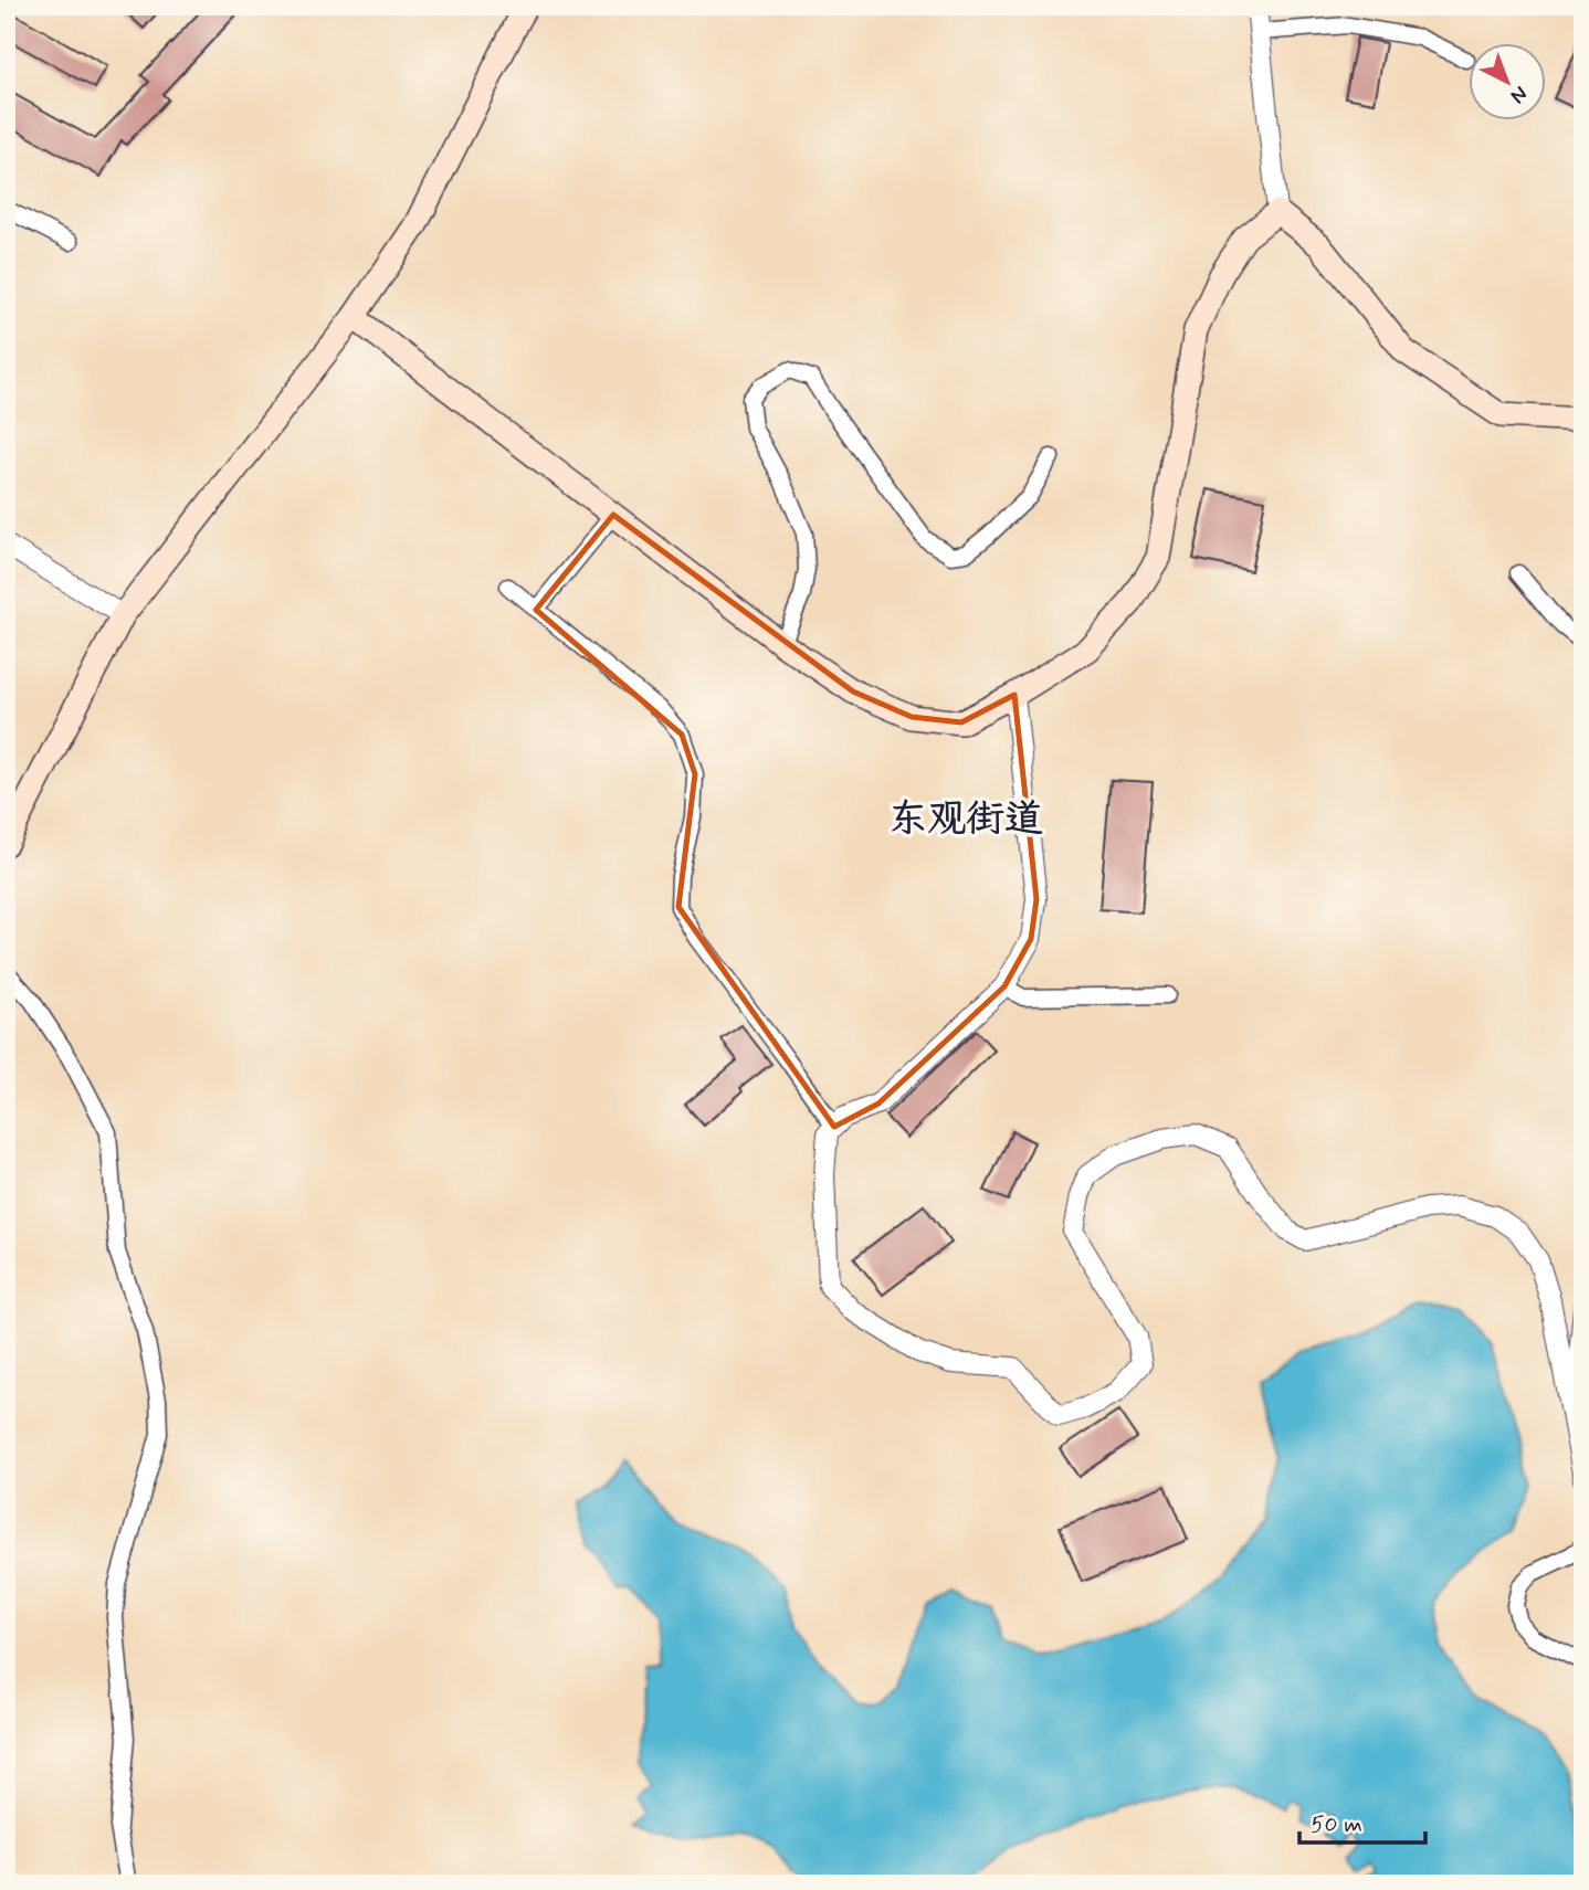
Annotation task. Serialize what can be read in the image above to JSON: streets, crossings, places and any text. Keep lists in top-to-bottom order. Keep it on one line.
{"districts":["东观街道"],"scale_bar":"50 m","north":"bottom right"}
